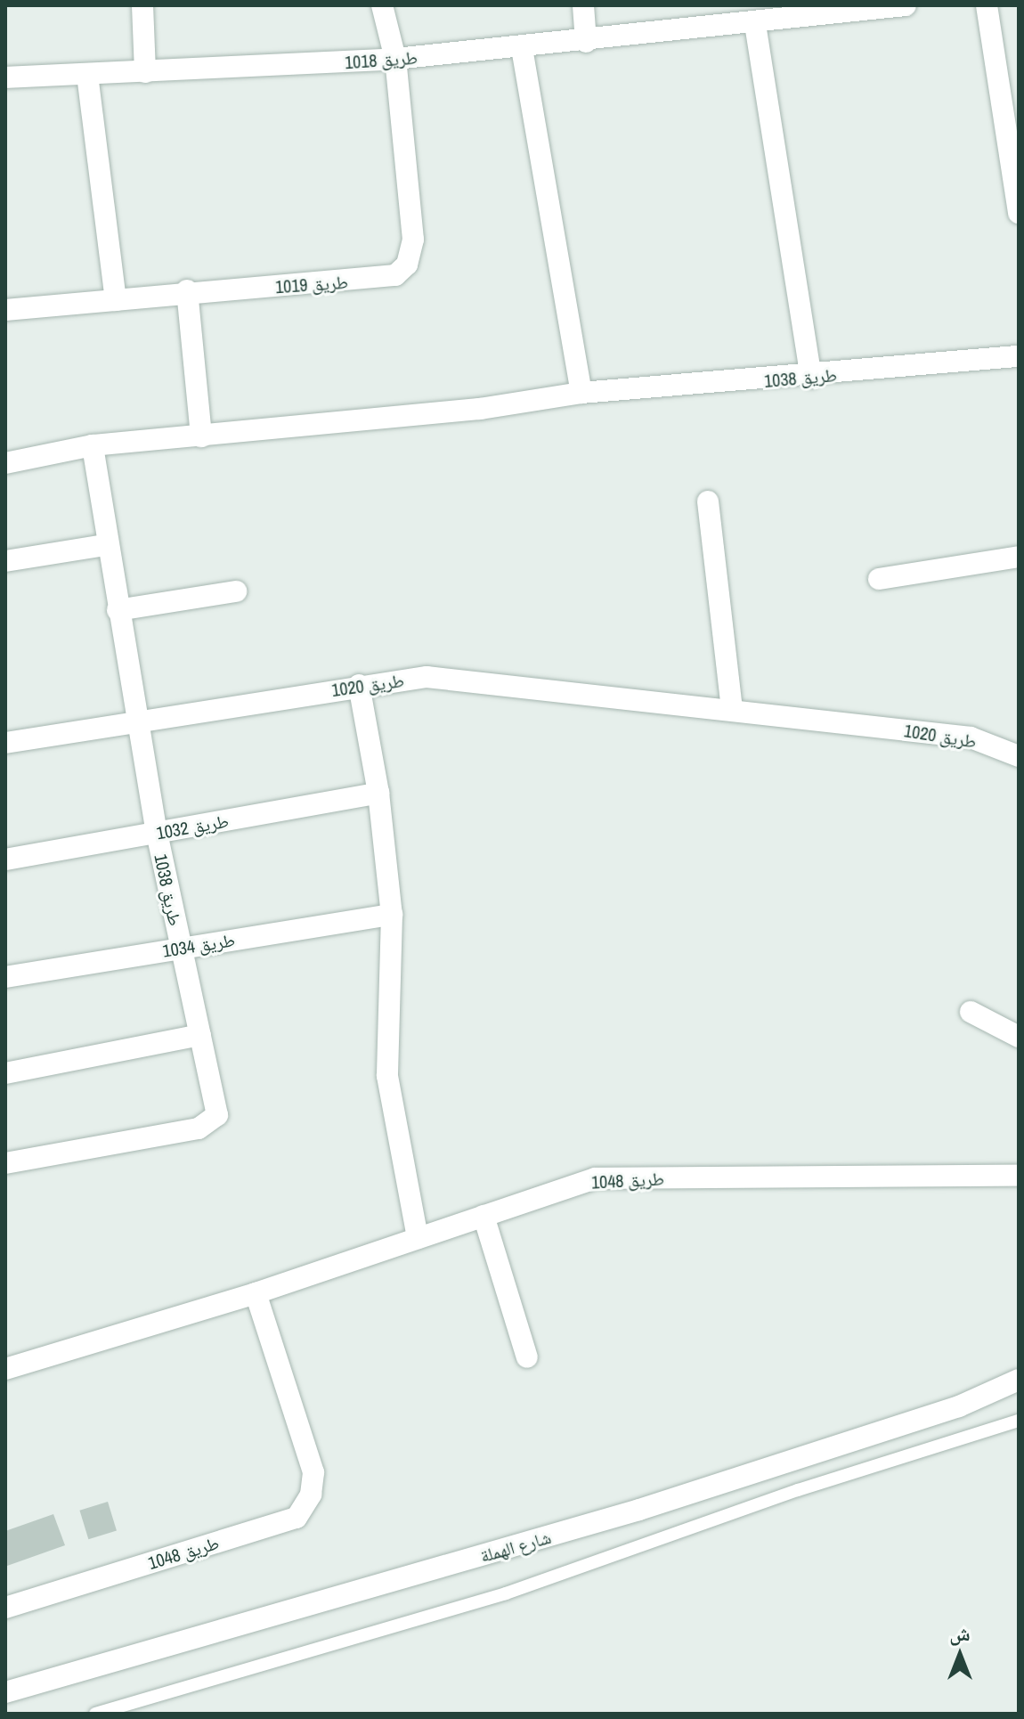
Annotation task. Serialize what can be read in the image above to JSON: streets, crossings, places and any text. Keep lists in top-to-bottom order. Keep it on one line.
{"streets":{"street":["طريق 1018","طريق 1019","طريق 1038","طريق 1020","طريق 1032","طريق 1034","طريق 1048","شارع الهملة"]},"crossings":[["طريق 1018","طريق 1019"],["طريق 1038","طريق 1020"],["طريق 1038","طريق 1032"],["طريق 1038","طريق 1034"]],"north":"top"}
